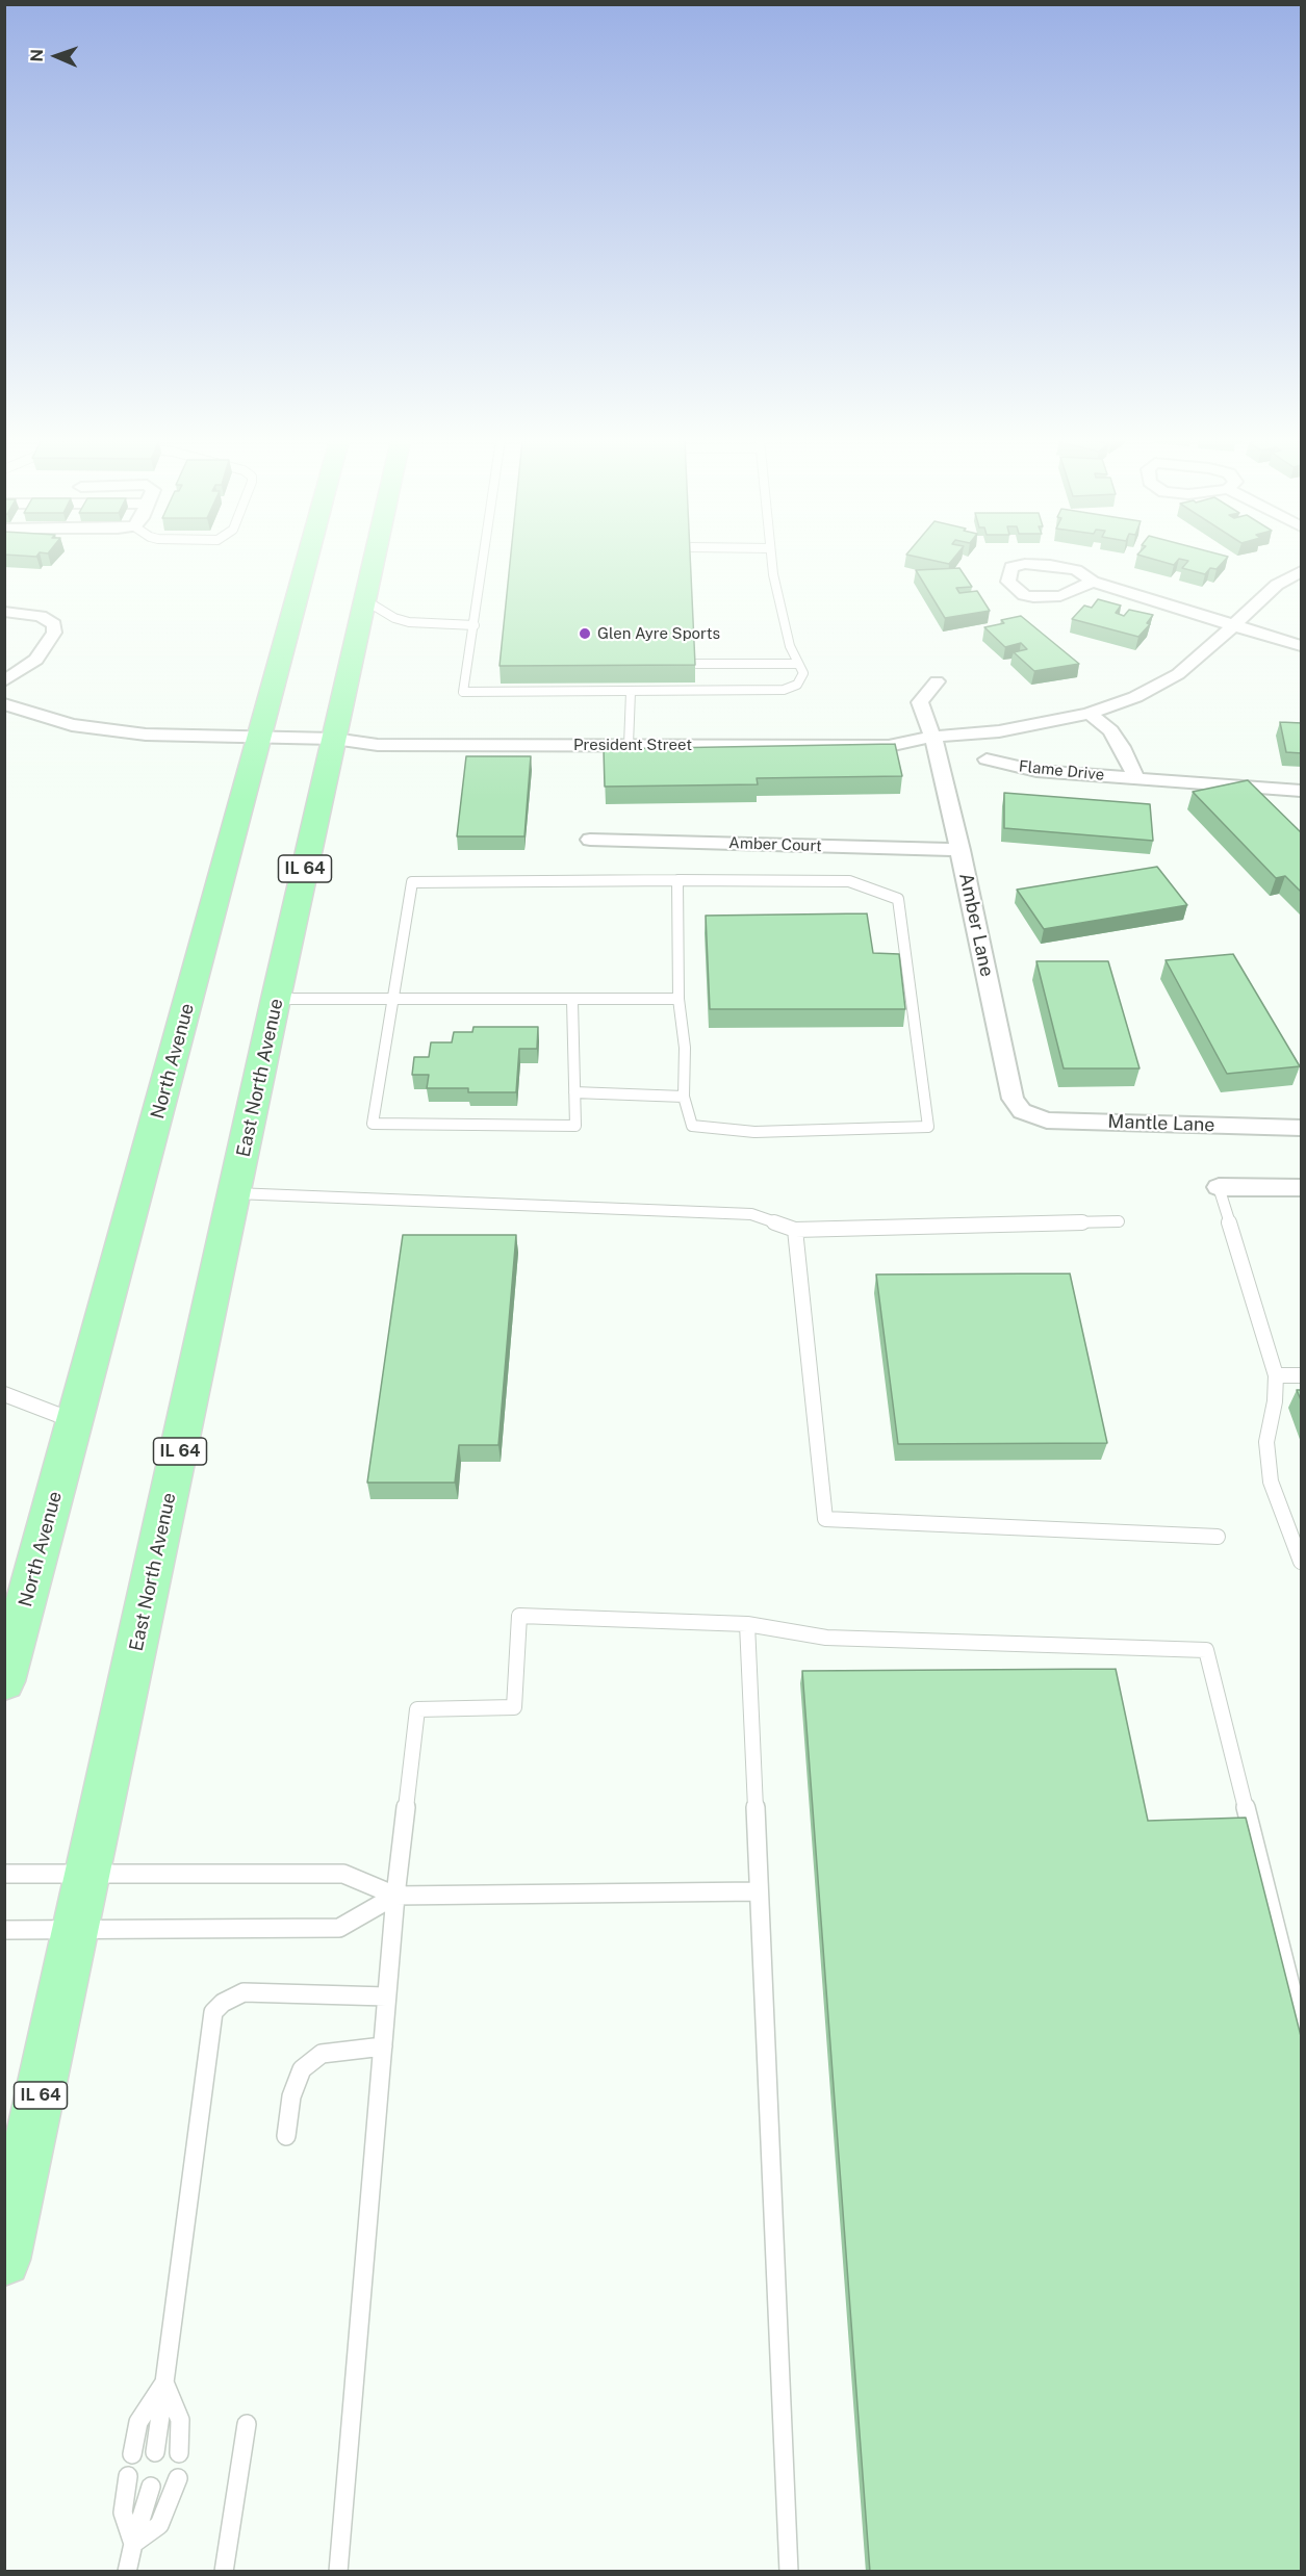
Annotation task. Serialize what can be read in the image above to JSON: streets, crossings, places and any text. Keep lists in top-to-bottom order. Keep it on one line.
{"streets":{"main road":["IL 64","North Avenue","East North Avenue"],"street":["President Street","Flame Drive","Amber Court","Amber Lane","Mantle Lane"]},"crossings":[["President Street","Flame Drive"],["President Street","IL 64"],["President Street","Amber Lane"],["President Street","North Avenue"],["President Street","East North Avenue"],["Amber Court","Amber Lane"],["IL 64","East North Avenue"],["Amber Lane","Mantle Lane"]],"places":["Glen Ayre Sports"],"north":"left"}
